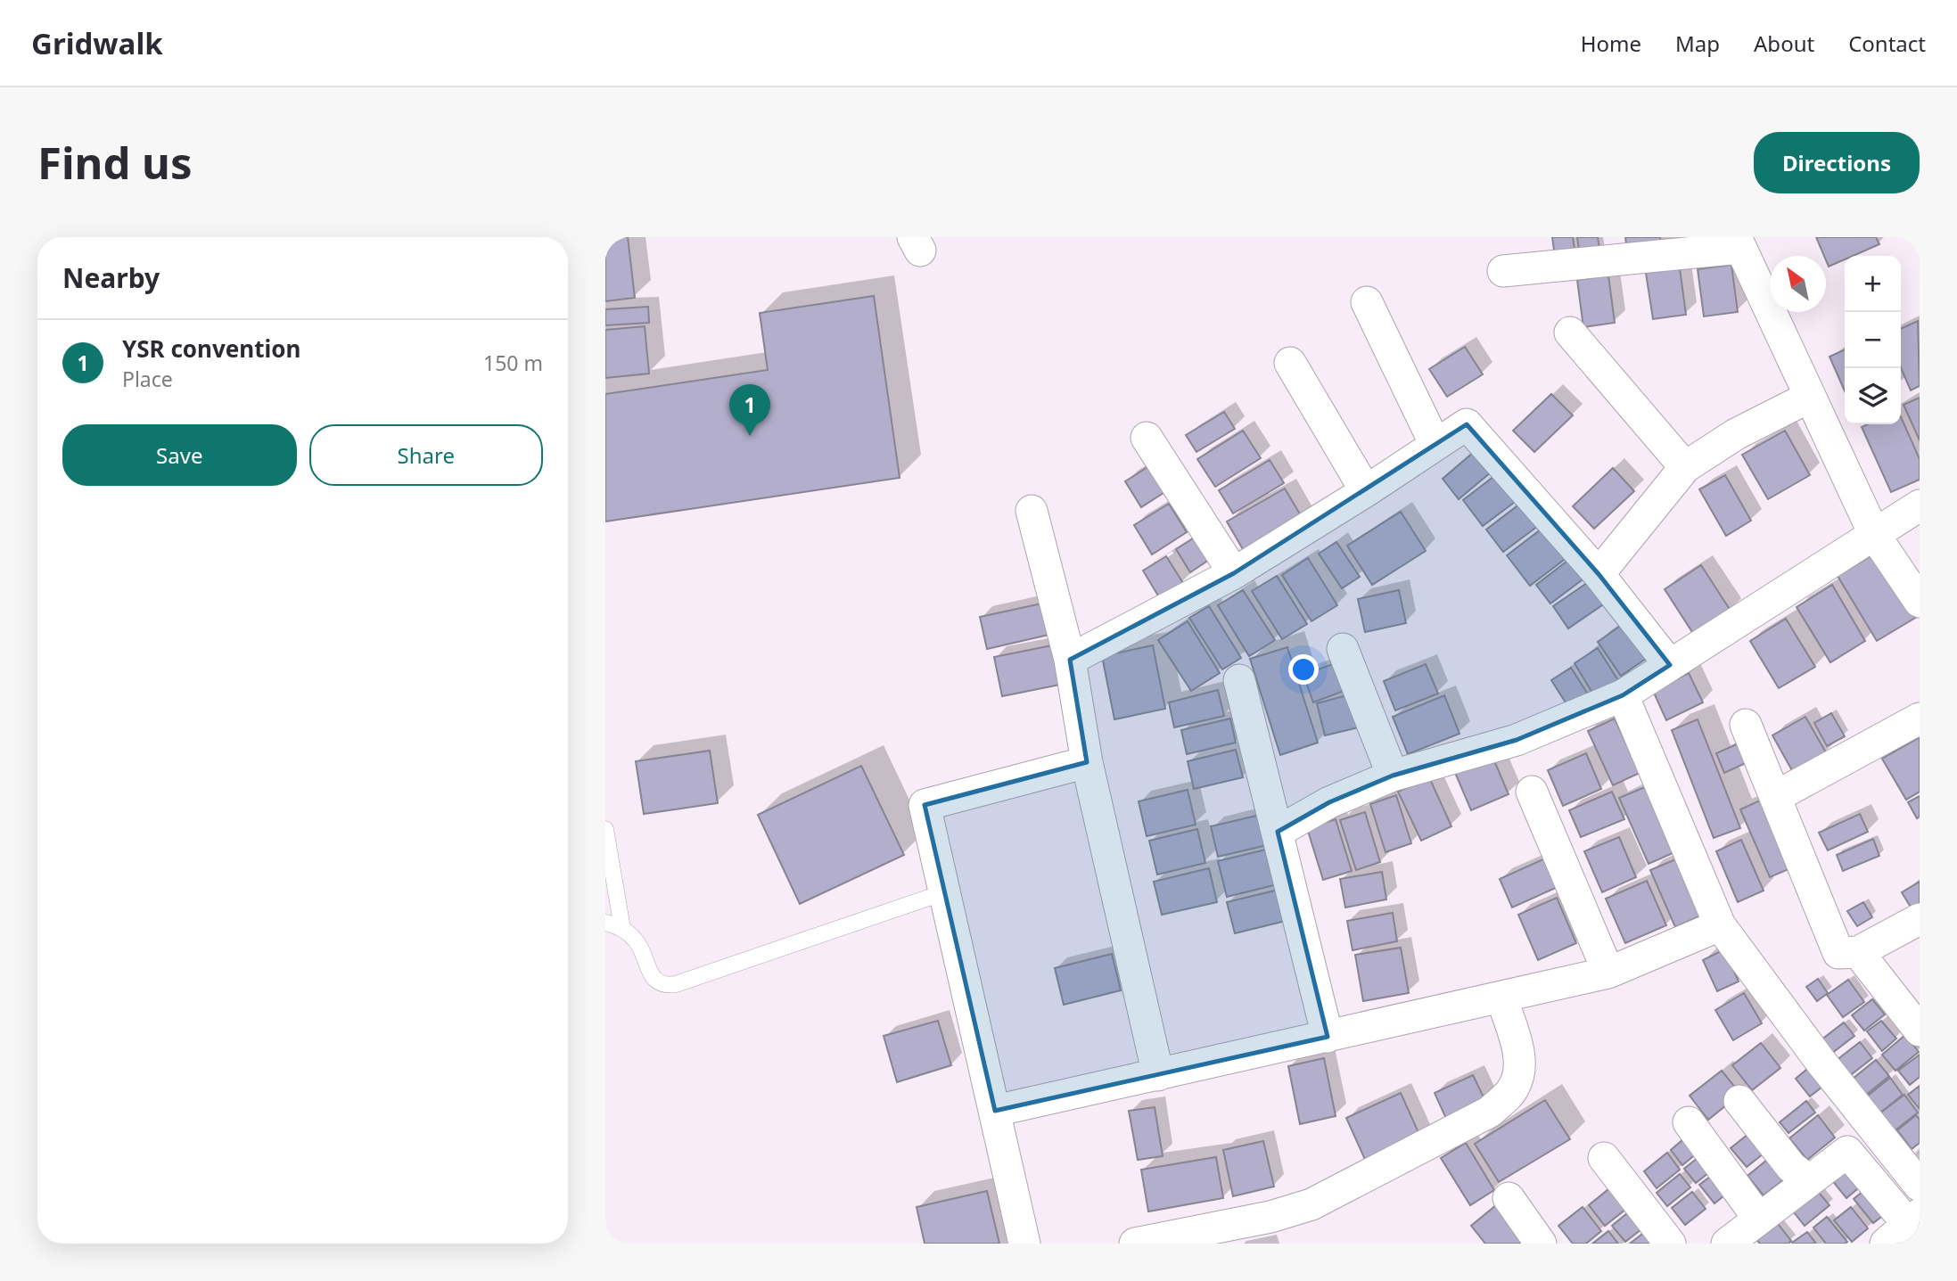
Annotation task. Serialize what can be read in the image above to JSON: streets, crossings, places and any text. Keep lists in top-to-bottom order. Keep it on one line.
{"north":"top left","page":{"header":"Gridwalk","nav":["Home","Map","About","Contact"],"buttons":["Directions",["Save","Share"]],"title":"Find us","heading":"Nearby","map_buttons":["+","−"],"list":[{"mark":"1","name":"YSR convention","note":"Place","value":"150 m"}],"pins":"1"}}
